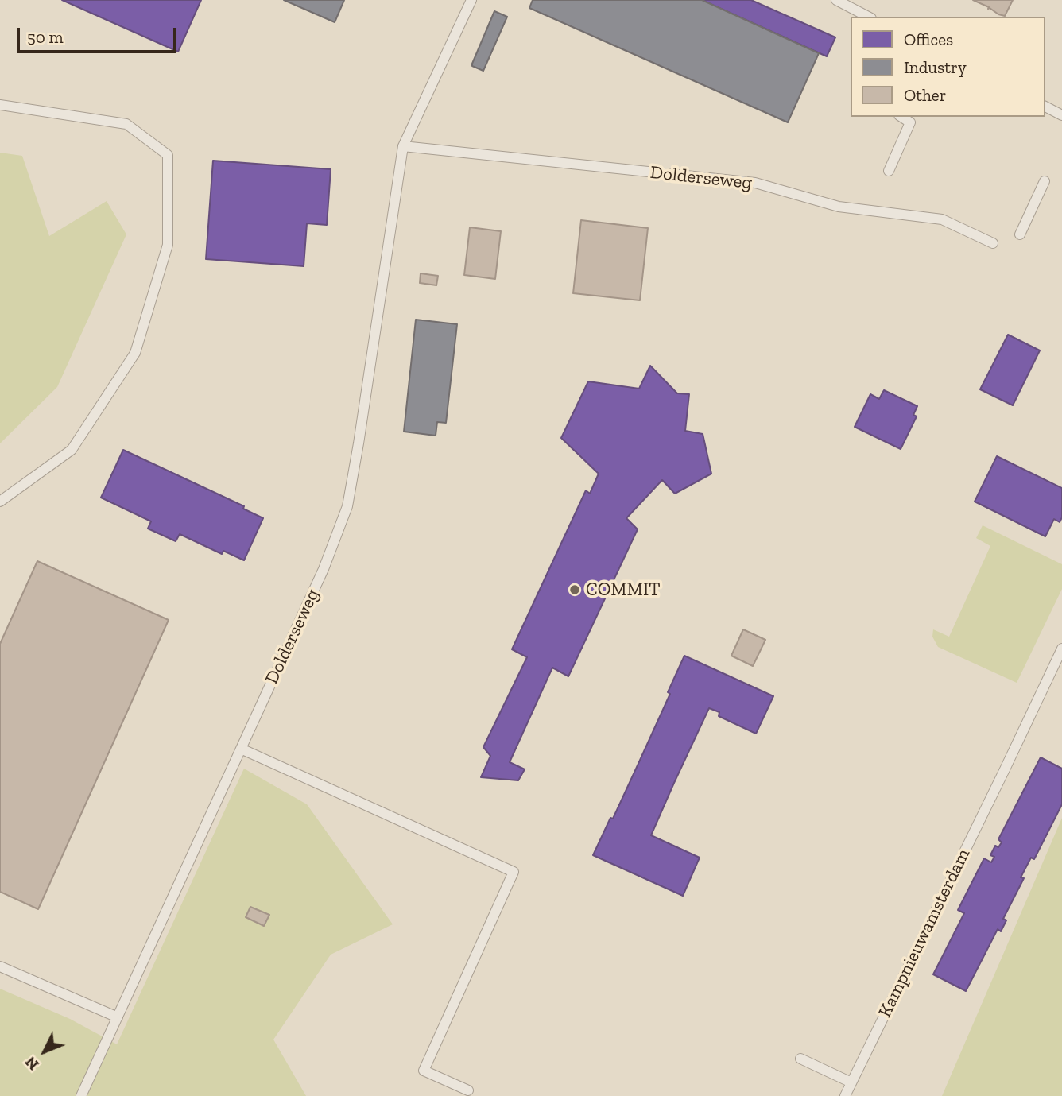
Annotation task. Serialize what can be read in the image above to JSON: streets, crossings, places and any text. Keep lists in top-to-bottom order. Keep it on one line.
{"streets":{"lane":["Dolderseweg","Kampnieuwamsterdam"]},"places":["COMMIT"],"legend":["Offices","Industry","Other"],"scale_bar":"50 m","north":"bottom left"}
